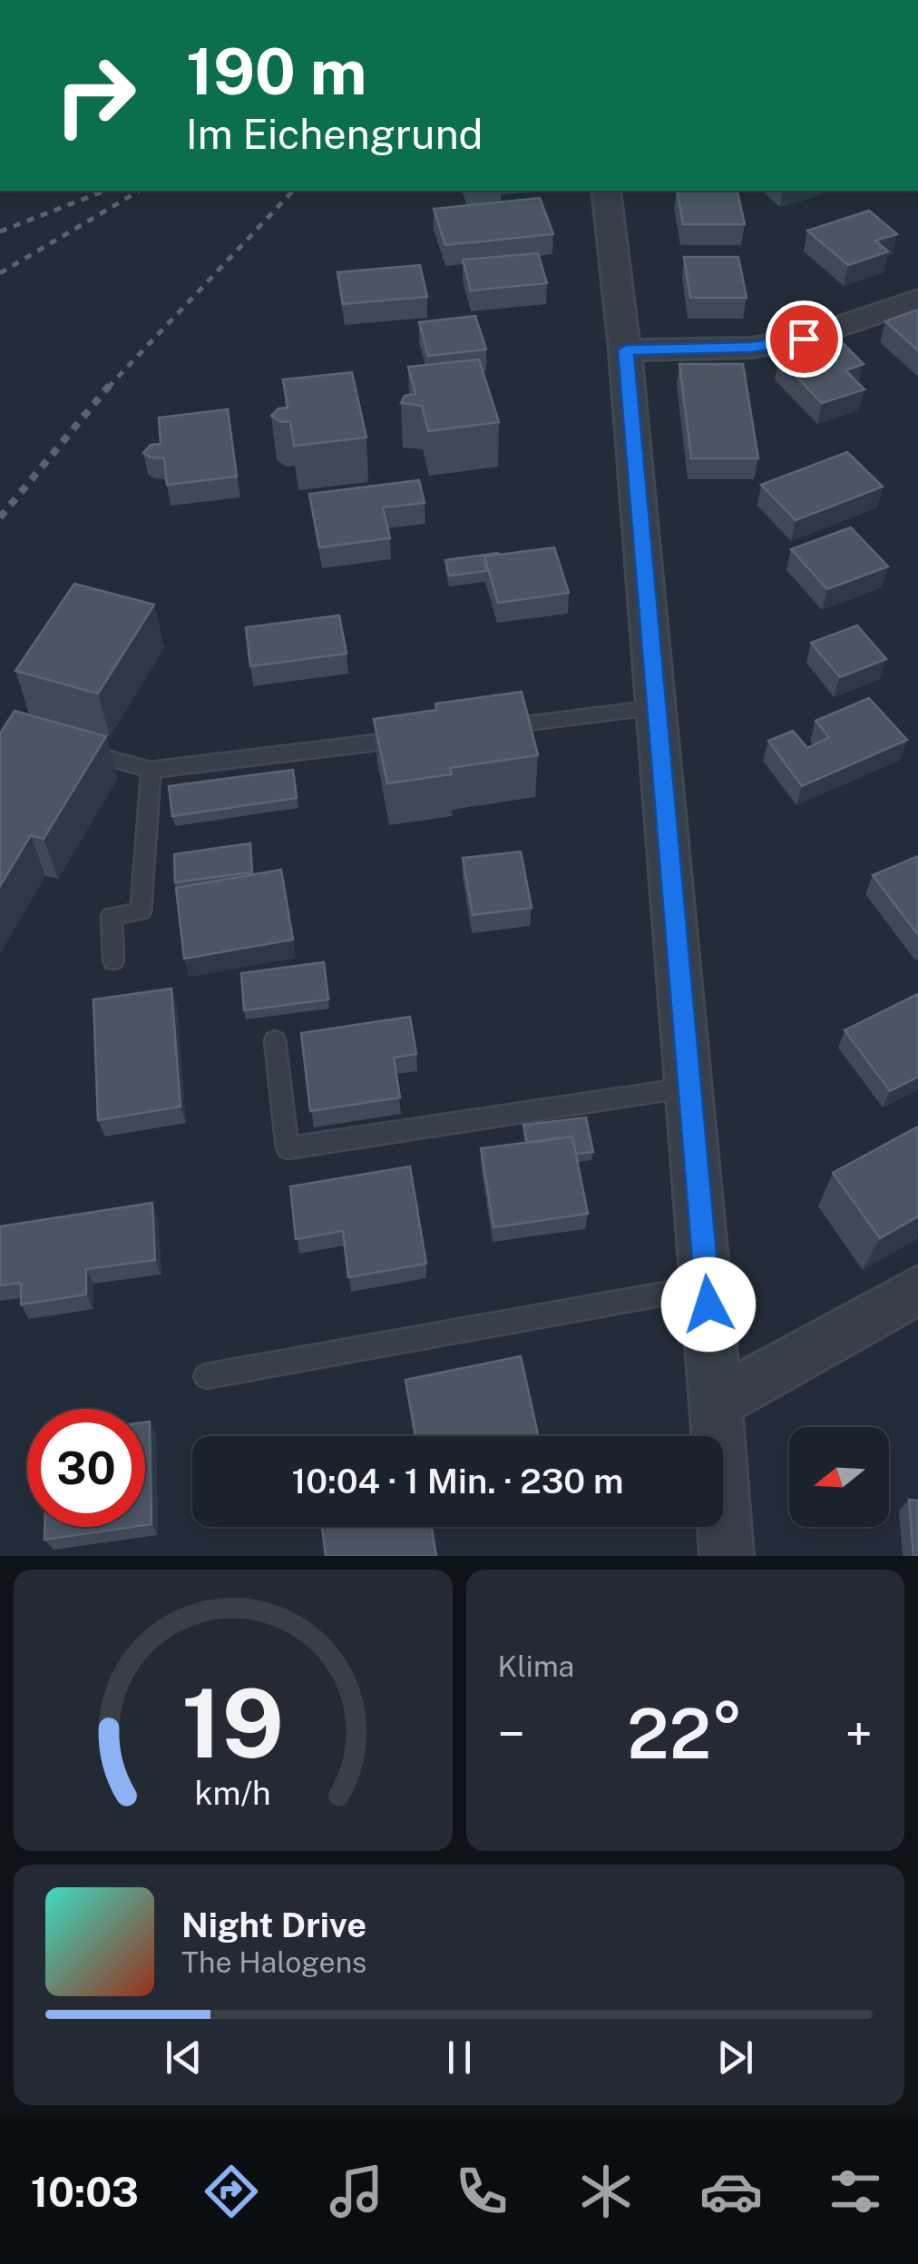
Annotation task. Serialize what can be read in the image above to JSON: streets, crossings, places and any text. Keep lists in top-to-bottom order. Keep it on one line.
{"north":"left","page":{"turn":["190 m","Im Eichengrund"],"limit":"30","trip":"10:04 · 1 Min. · 230 m","tile":"Klima","heat":["−","22°","+"],"song":["Night Drive","The Halogens"],"tabs":"10:03","gauge":["19","km/h"]}}
